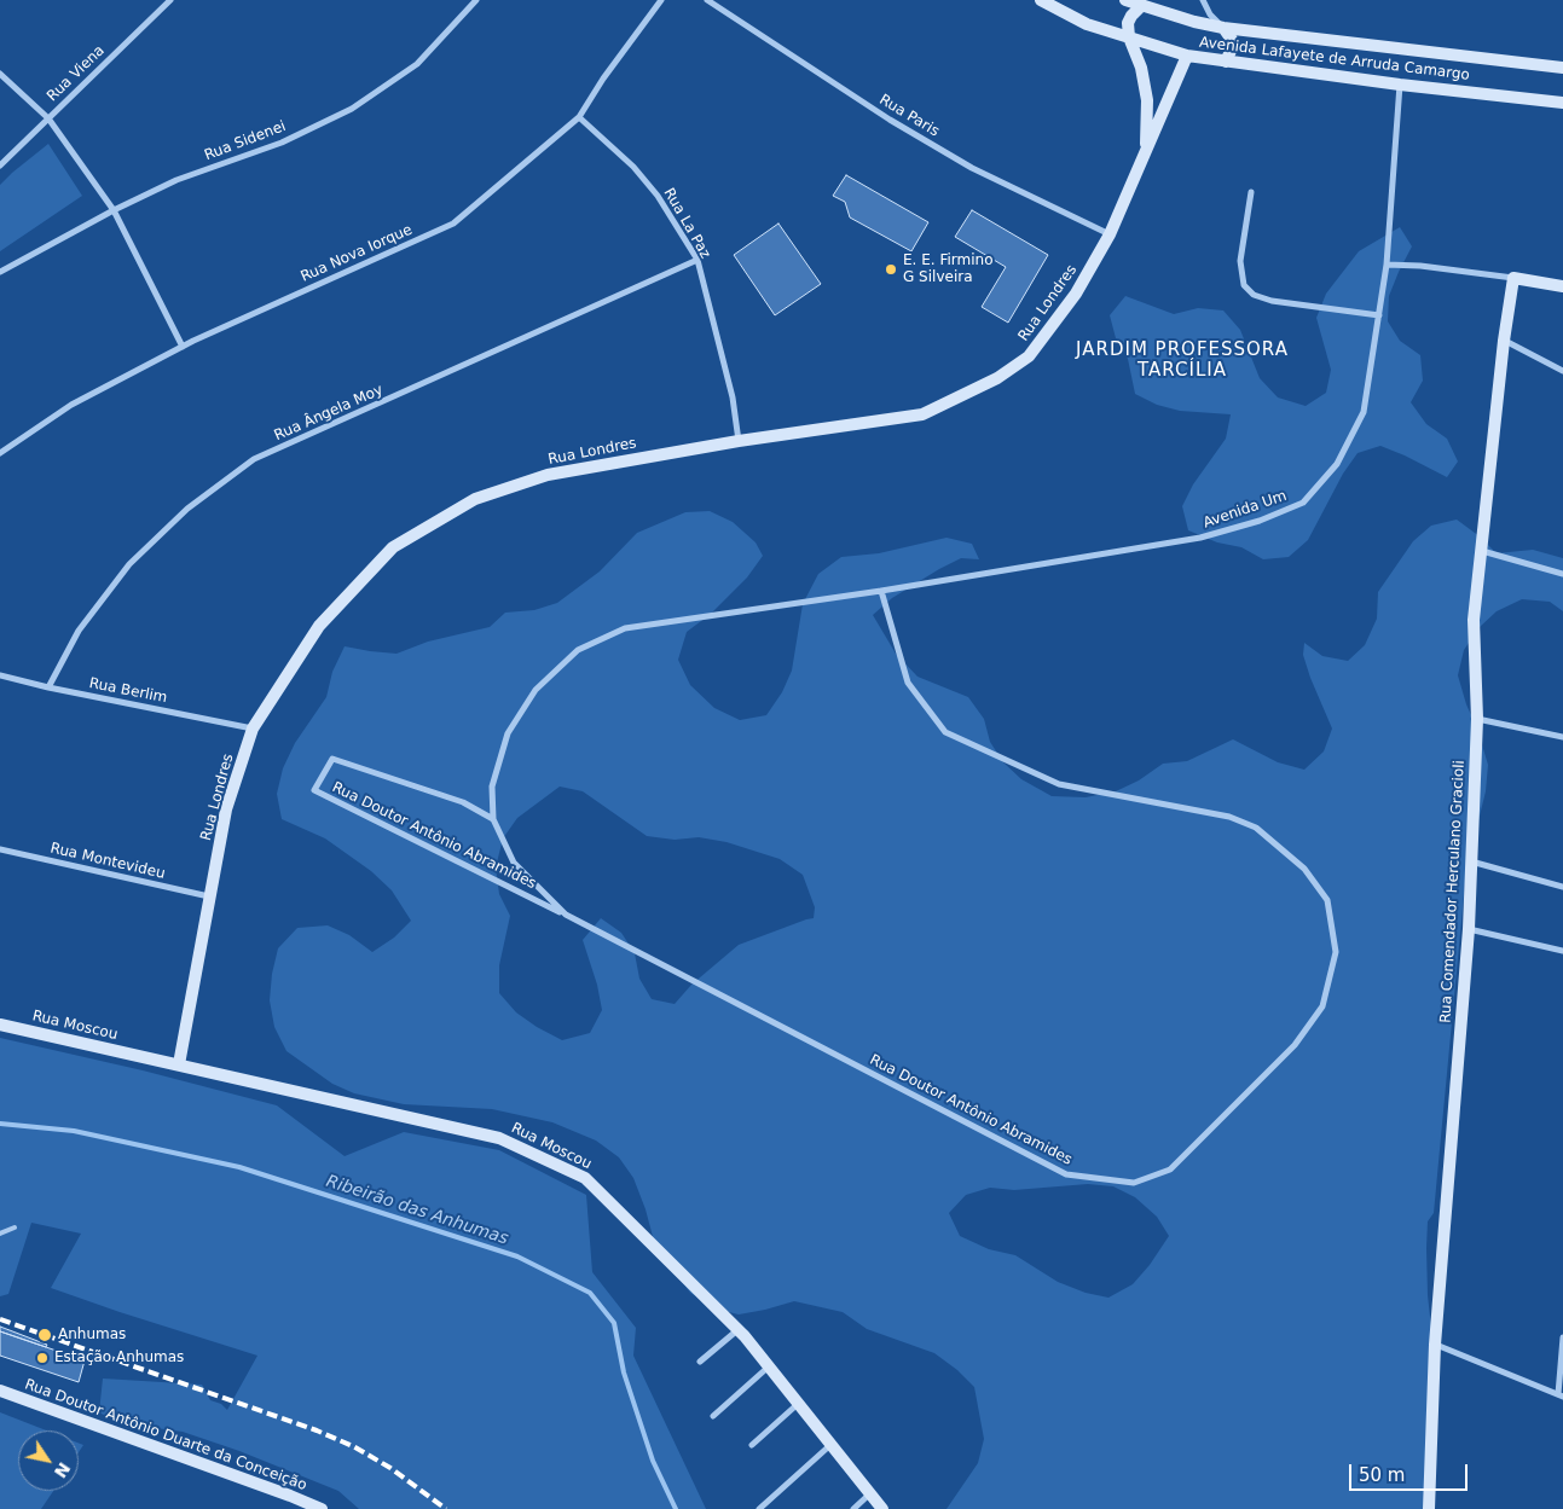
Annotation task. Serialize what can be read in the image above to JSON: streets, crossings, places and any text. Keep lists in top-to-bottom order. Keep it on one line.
{"streets":{"street":["Avenida Lafayete de Arruda Camargo","Rua Viena","Rua Paris","Rua Sidenei","Rua La Paz","Rua Nova Iorque","Rua Londres","Rua Ângela Moy","Avenida Um","Rua Berlim","Rua Doutor Antônio Abramides","Rua Montevideu","Rua Comendador Herculano Gracioli","Rua Moscou","Rua Doutor Antônio Duarte da Conceição"]},"crossings":[["Avenida Lafayete de Arruda Camargo","Rua Londres"],["Avenida Lafayete de Arruda Camargo","Avenida Um"],["Rua Paris","Rua Londres"],["Rua La Paz","Rua Nova Iorque"],["Rua La Paz","Rua Londres"],["Rua La Paz","Rua Ângela Moy"],["Rua Londres","Rua Berlim"],["Rua Londres","Rua Montevideu"],["Rua Londres","Rua Moscou"],["Rua Ângela Moy","Rua Berlim"],["Avenida Um","Rua Doutor Antônio Abramides"]],"districts":["JARDIM PROFESSORA TARCÍLIA"],"water":["Ribeirão das Anhumas"],"places":["E. E. Firmino G Silveira","Anhumas","Estação Anhumas"],"scale_bar":"50 m","north":"bottom right"}
